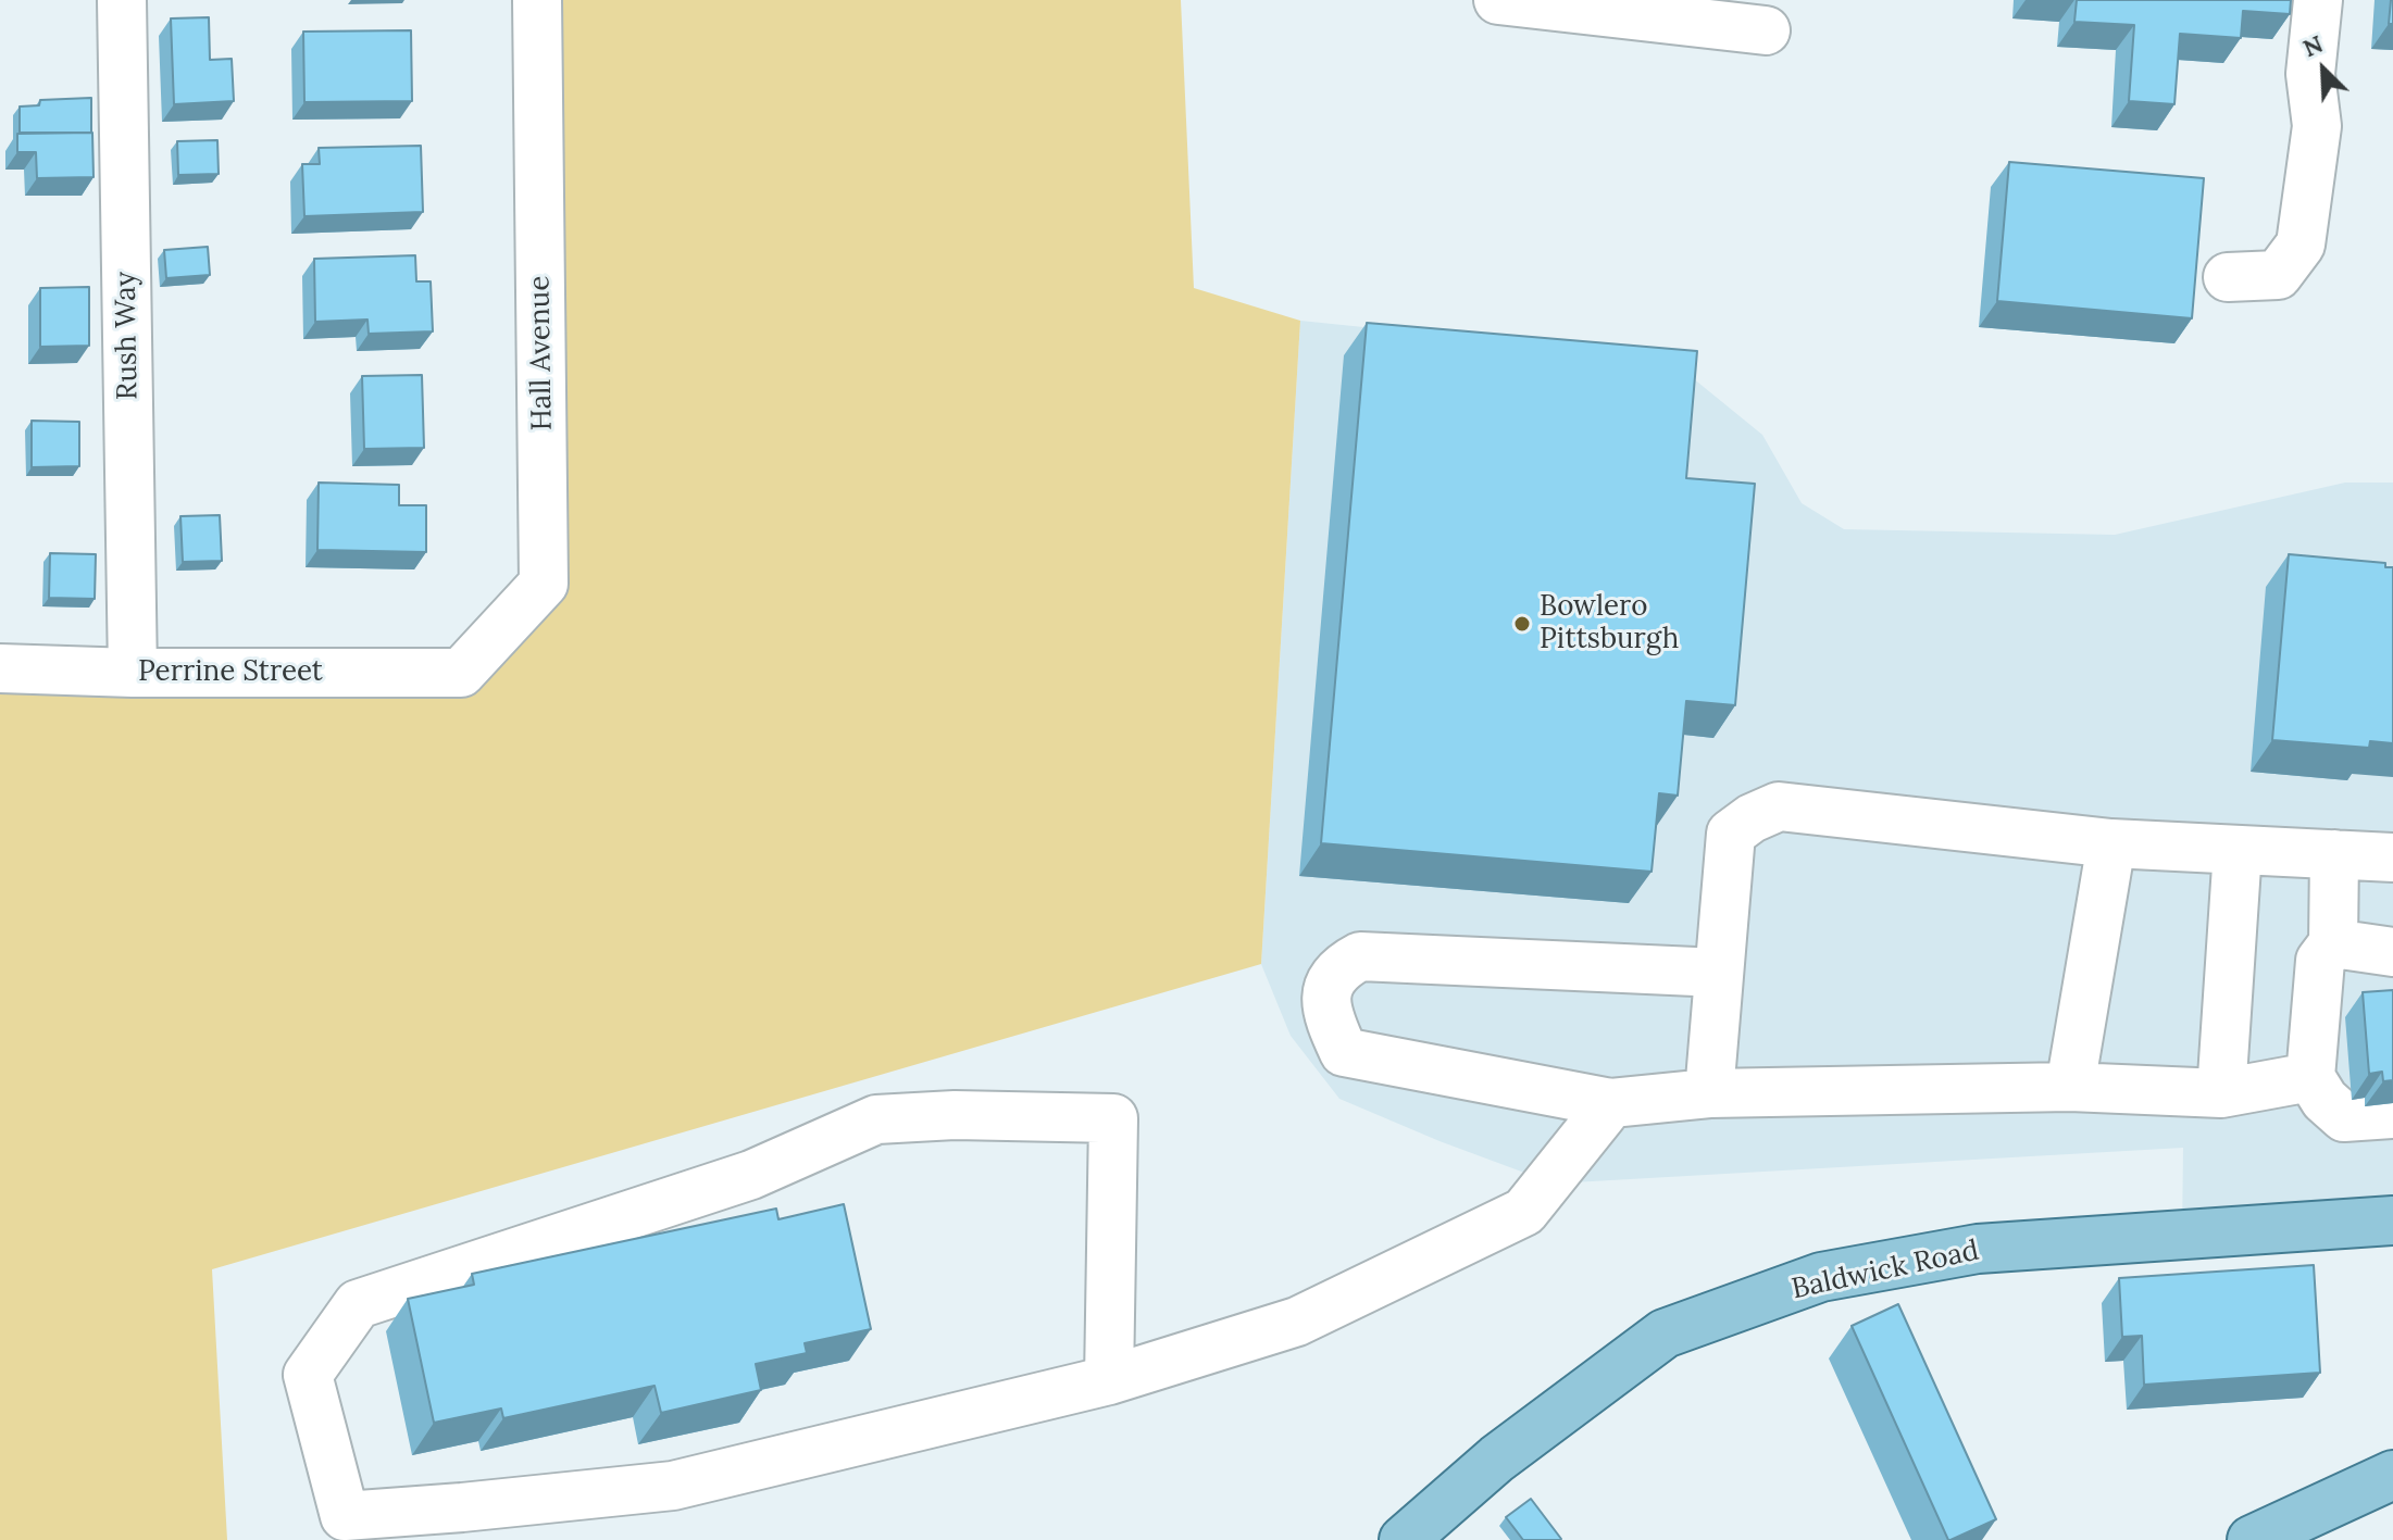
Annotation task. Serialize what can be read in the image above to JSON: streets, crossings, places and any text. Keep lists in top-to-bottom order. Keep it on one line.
{"streets":{"main road":["Baldwick Road"],"street":["Rush Way","Hall Avenue","Perrine Street"]},"crossings":[["Rush Way","Perrine Street"],["Hall Avenue","Perrine Street"]],"places":["Bowlero Pittsburgh"],"north":"top left"}
